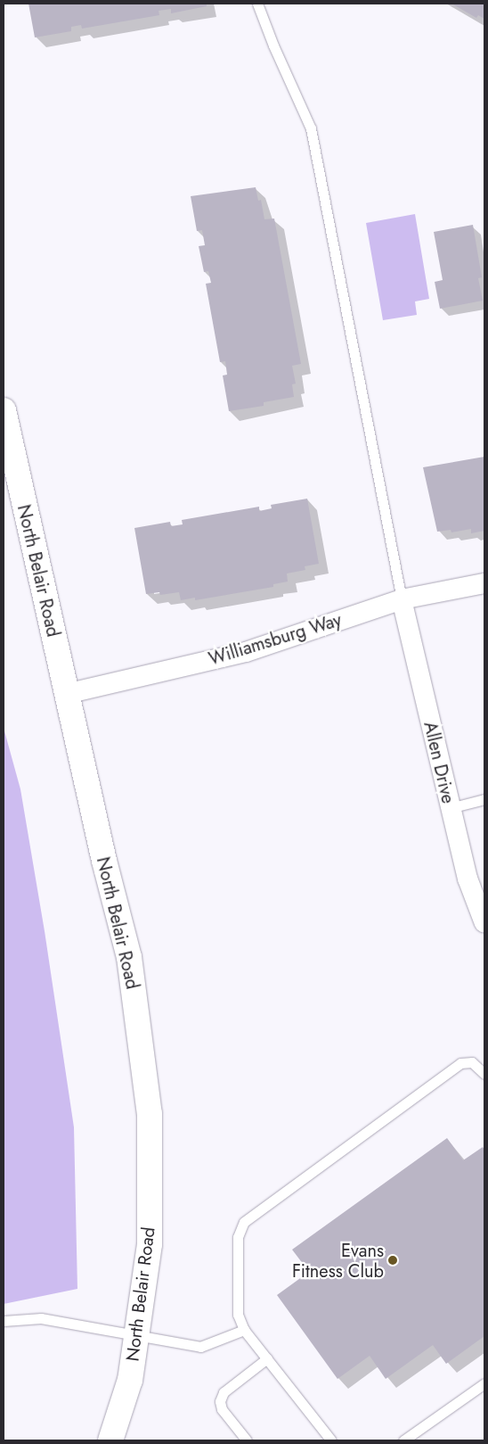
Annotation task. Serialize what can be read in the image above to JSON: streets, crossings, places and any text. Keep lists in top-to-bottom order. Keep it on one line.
{"streets":{"street":["North Belair Road","Williamsburg Way","Allen Drive"]},"crossings":[["North Belair Road","Williamsburg Way"],["Williamsburg Way","Allen Drive"]],"places":["Evans Fitness Club"]}
